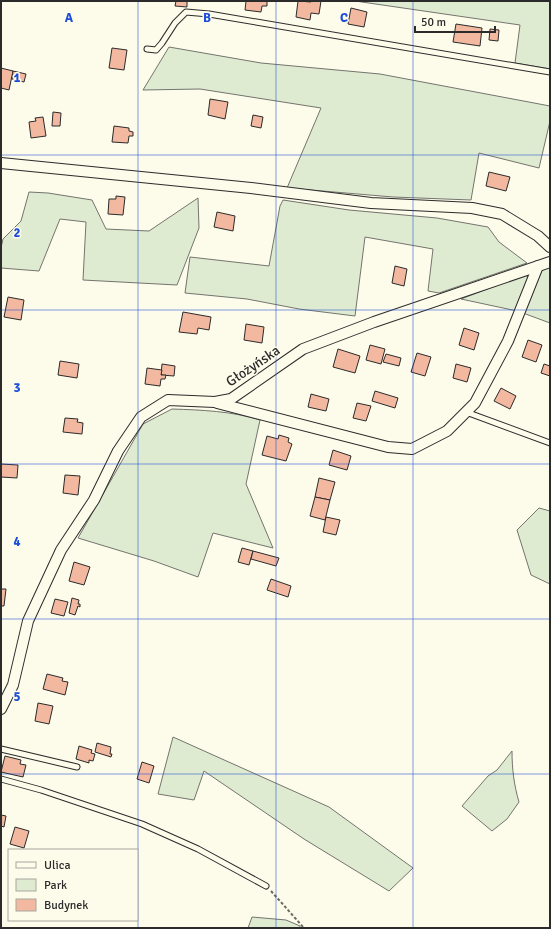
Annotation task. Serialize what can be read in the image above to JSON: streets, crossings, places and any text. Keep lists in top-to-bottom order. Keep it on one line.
{"streets":{"street":["Głożyńska"]},"legend":["Ulica","Park","Budynek"],"scale_bar":"50 m","grid":{"columns":["A","B","C"],"rows":["1","2","3","4","5"]}}
